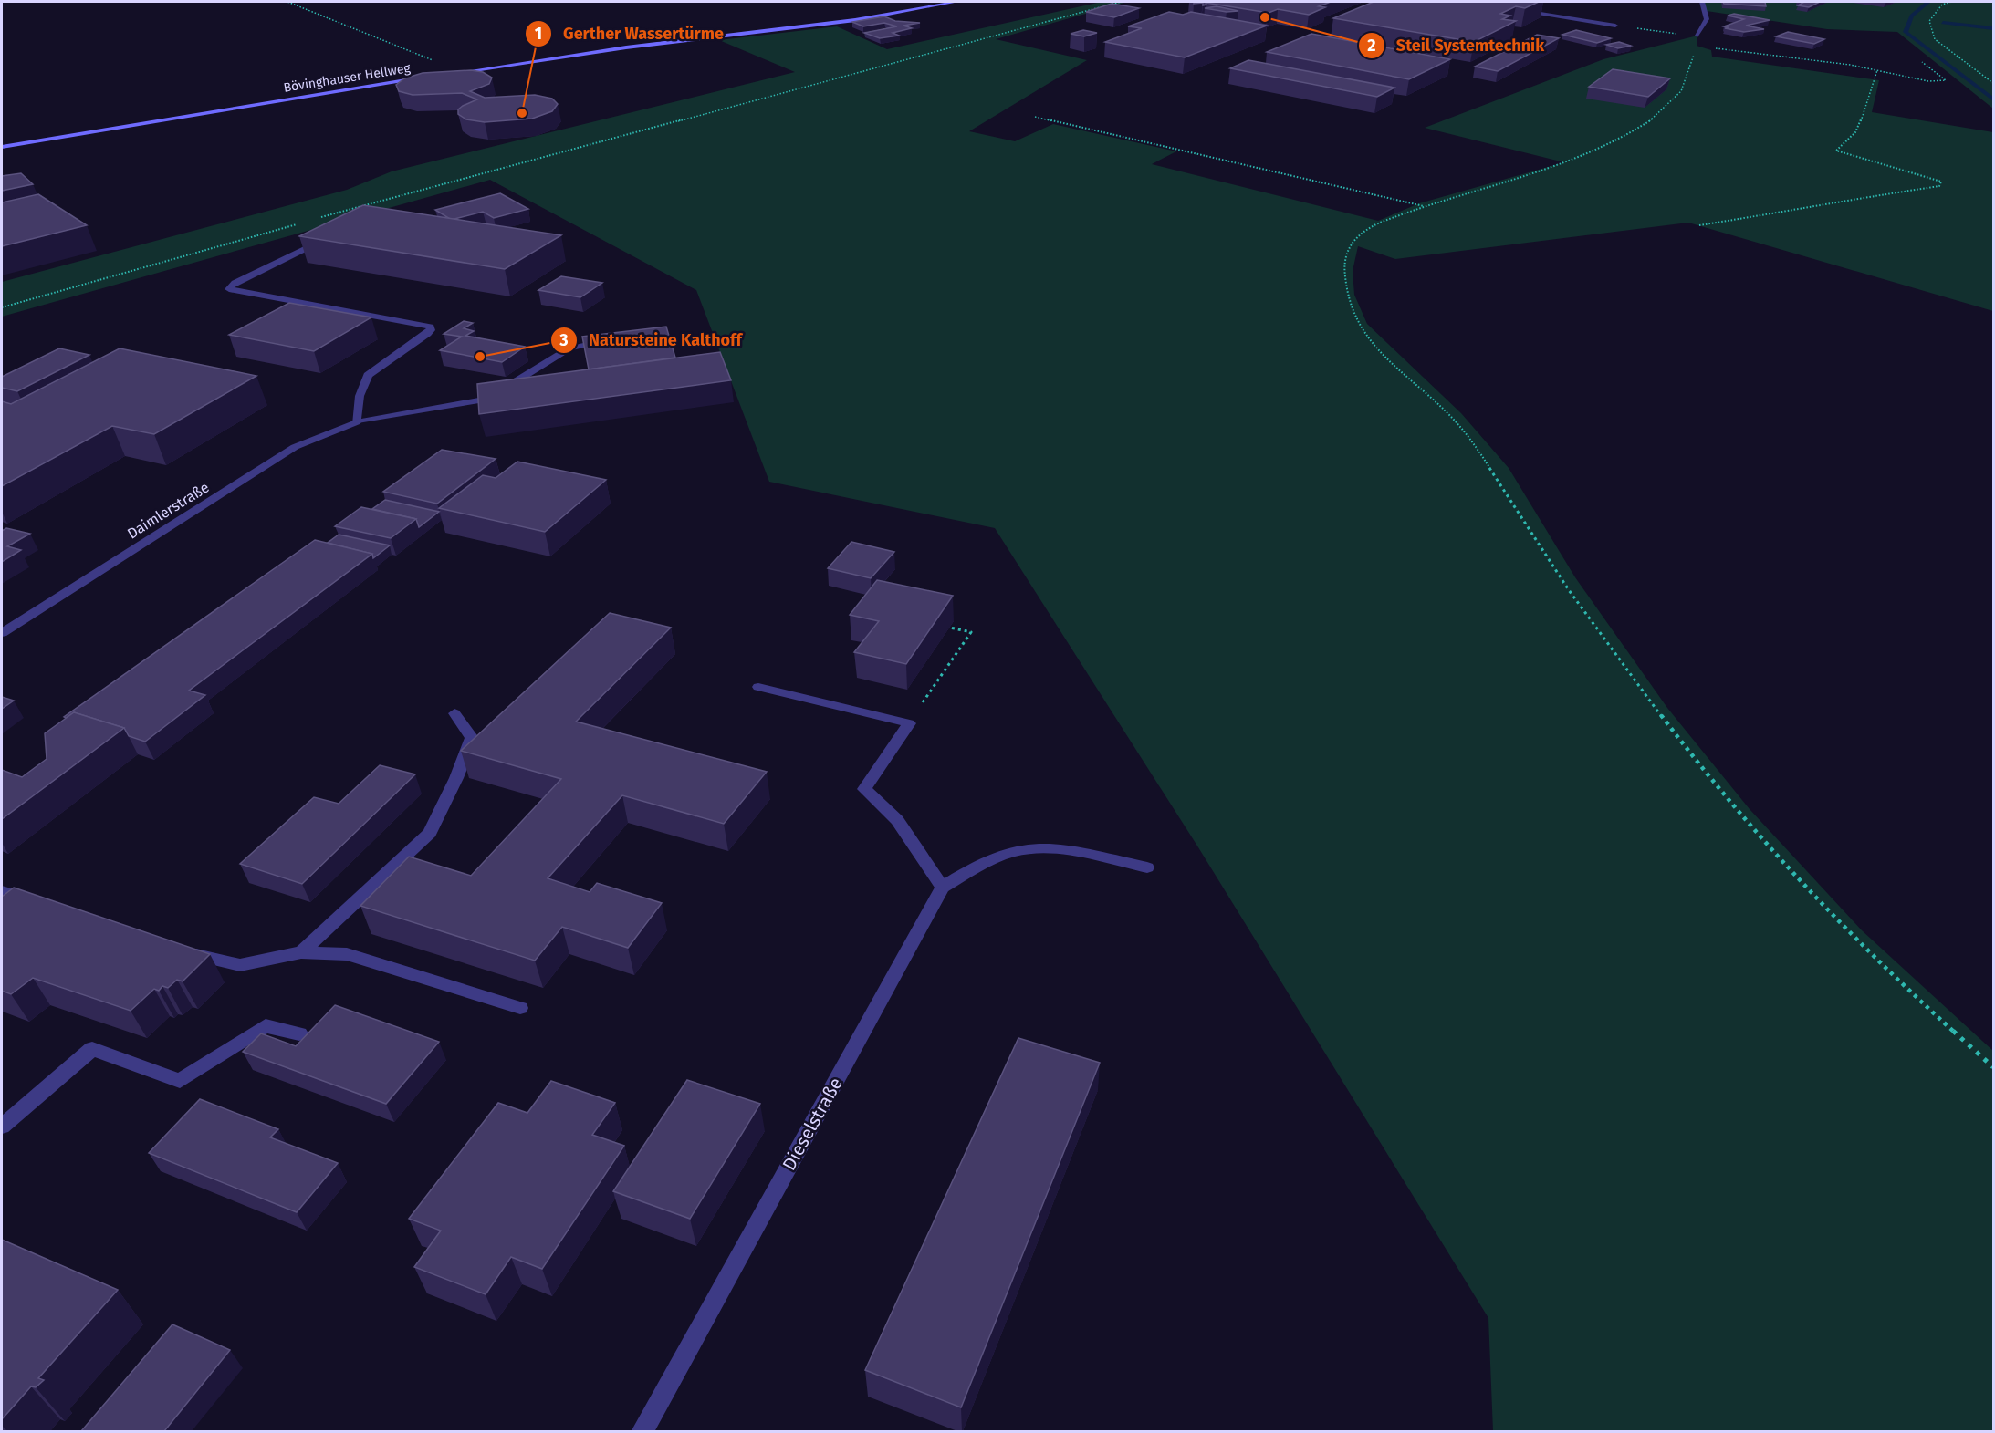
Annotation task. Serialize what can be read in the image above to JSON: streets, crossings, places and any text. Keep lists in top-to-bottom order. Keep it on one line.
{"streets":{"street":["Bövinghauser Hellweg","Daimlerstraße","Dieselstraße"]},"places":["Steil Systemtechnik","Gerther Wassertürme","Natursteine Kalthoff"]}
